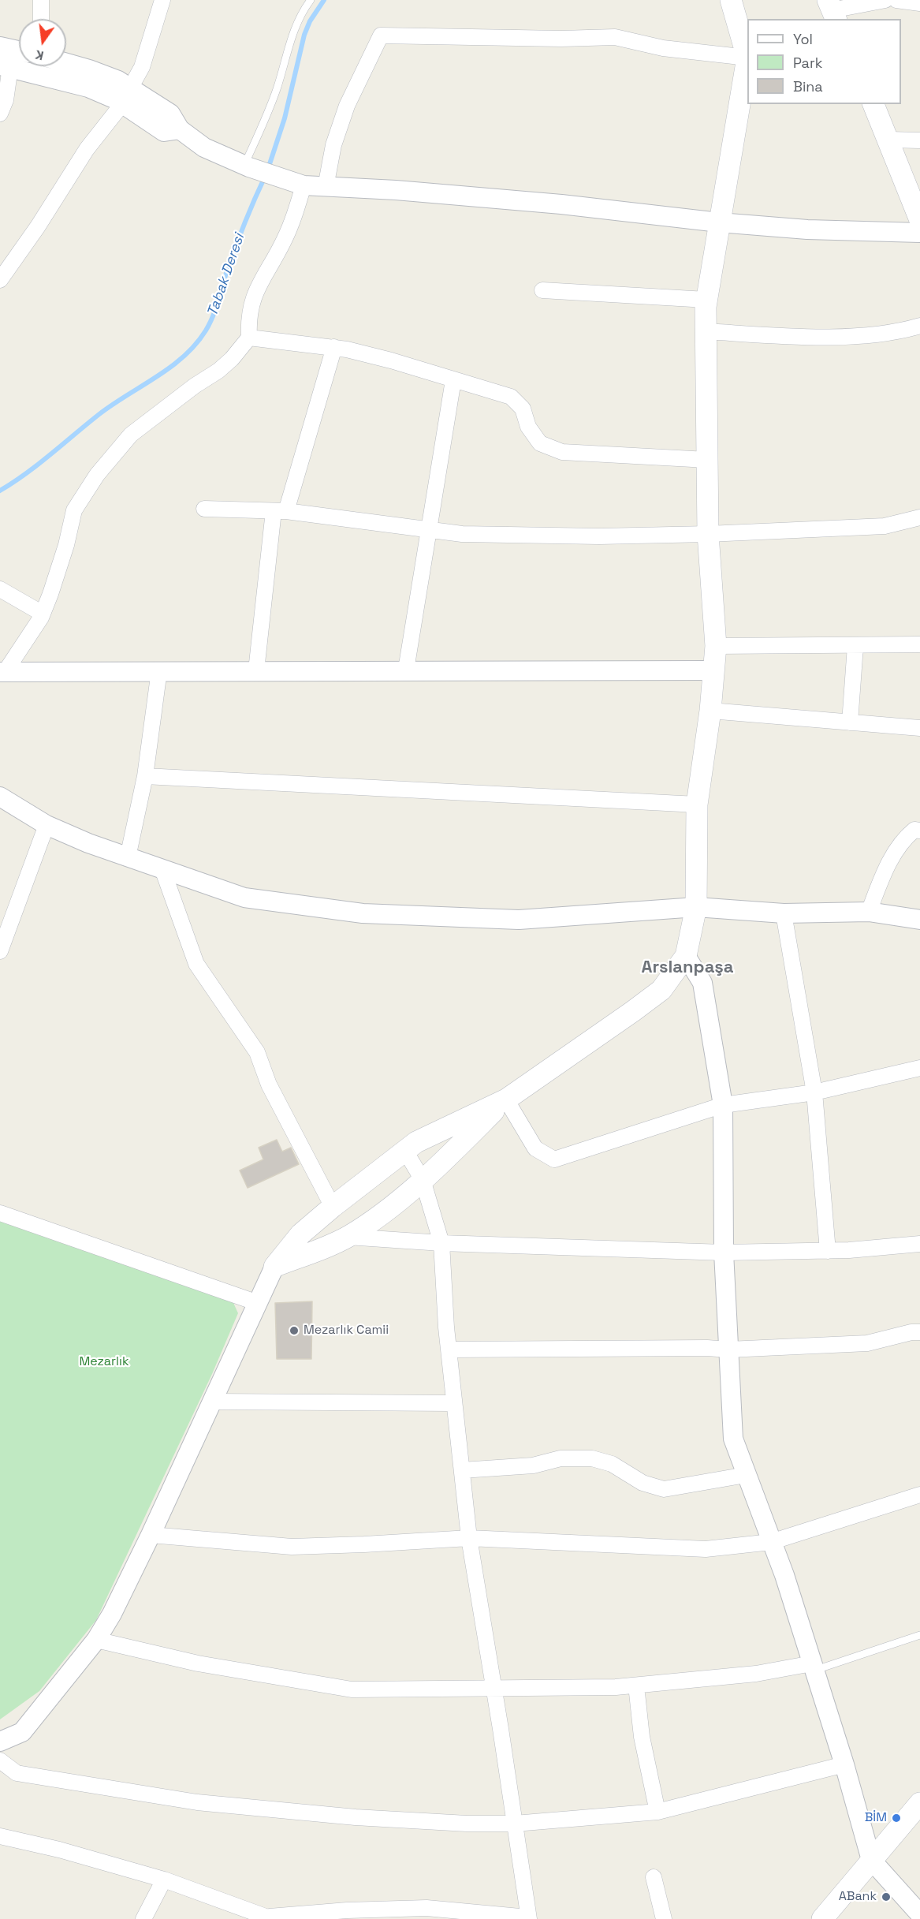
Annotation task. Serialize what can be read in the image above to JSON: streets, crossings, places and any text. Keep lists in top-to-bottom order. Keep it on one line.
{"districts":["Arslanpaşa"],"water":["Tabak Deresi"],"parks":["Mezarlık"],"places":["Mezarlık Camii","BİM","ABank"],"legend":["Yol","Park","Bina"],"north":"bottom"}
